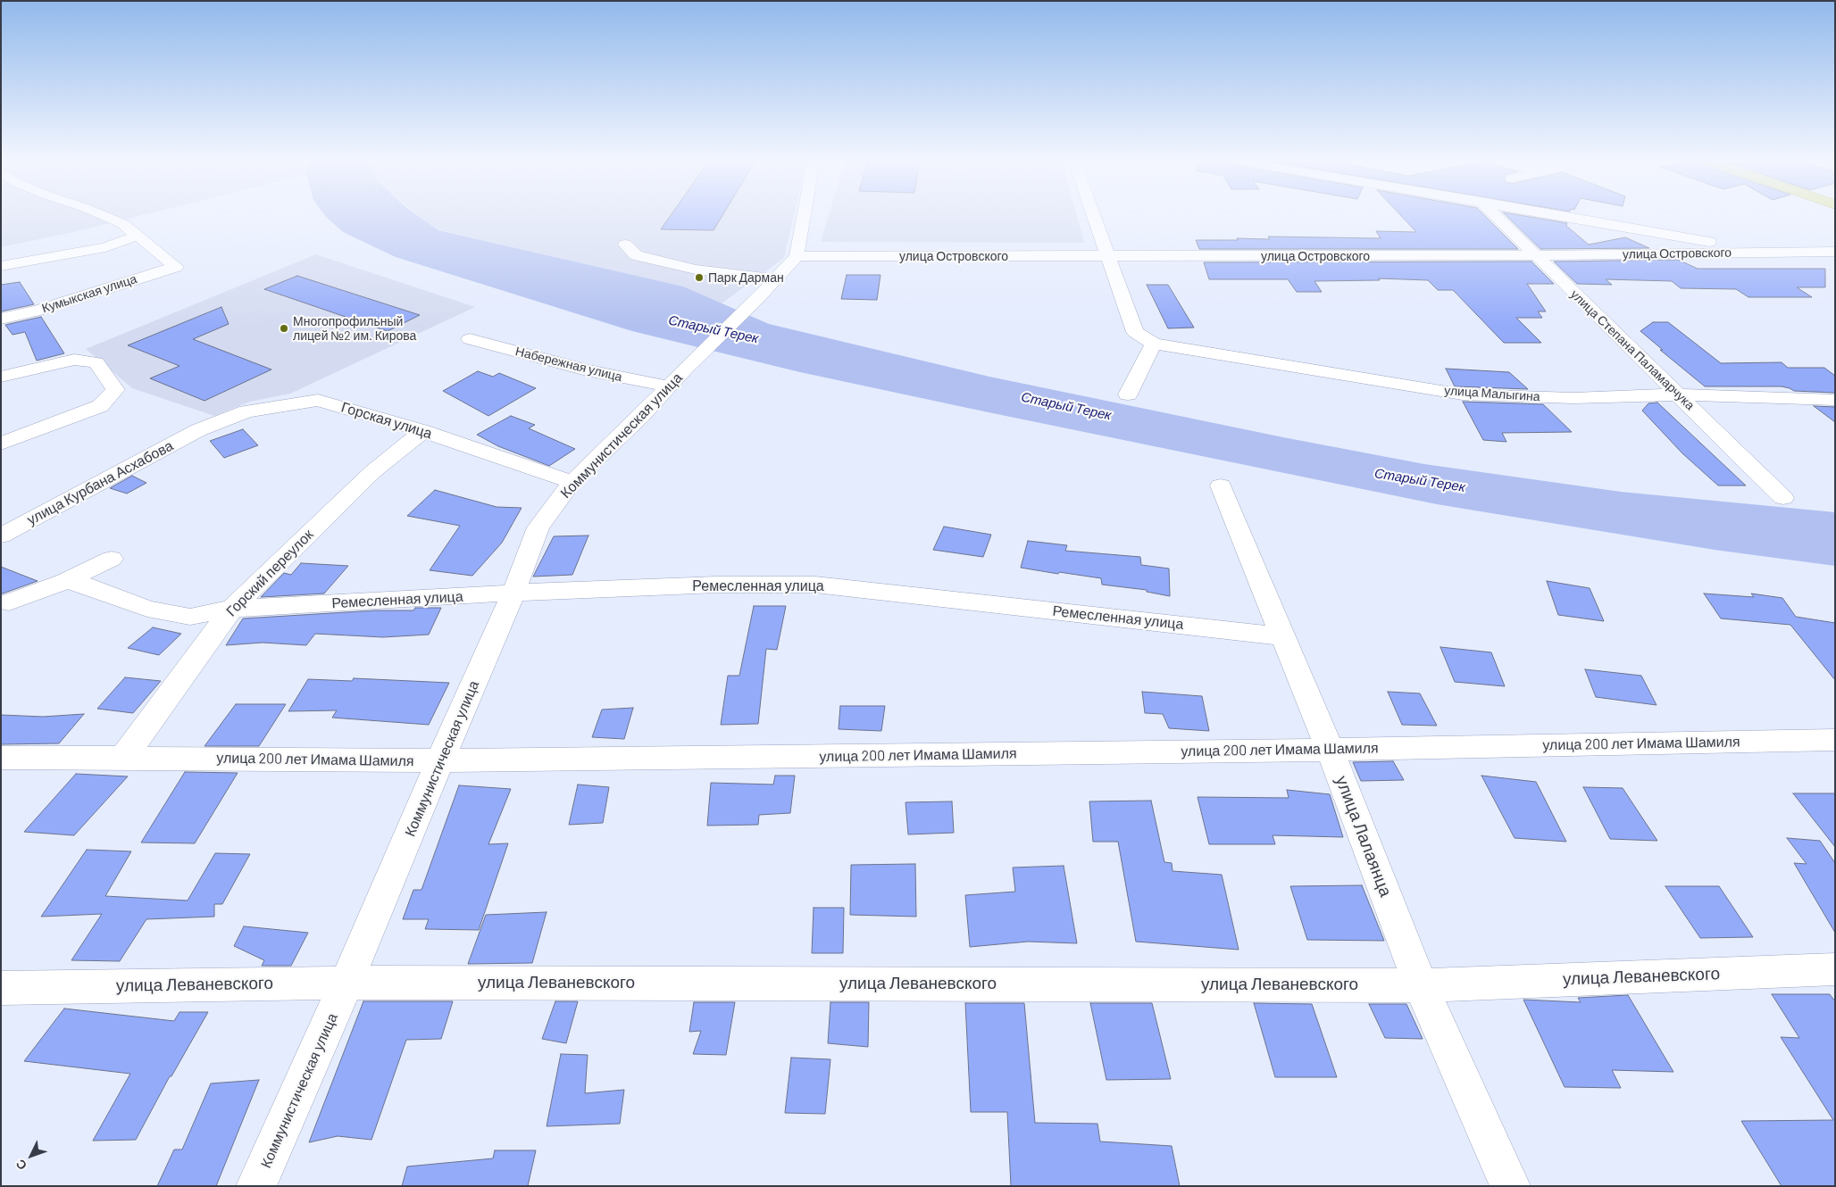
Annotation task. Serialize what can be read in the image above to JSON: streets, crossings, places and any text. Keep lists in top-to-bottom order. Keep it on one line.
{"streets":{"street":["улица Островского","Кумыкская улица","улица Степана Паламарчука","Набережная улица","улица Малыгина","Горская улица","Коммунистическая улица","улица Курбана Асхабова","Горский переулок","Ремесленная улица","улица 200 лет Имама Шамиля","улица Лалаянца","улица Леваневского"]},"crossings":[["улица Островского","улица Степана Паламарчука"],["улица Степана Паламарчука","улица Малыгина"],["Набережная улица","Коммунистическая улица"],["Горская улица","Коммунистическая улица"],["Горская улица","улица Курбана Асхабова"],["Горская улица","Горский переулок"],["Коммунистическая улица","Ремесленная улица"],["Коммунистическая улица","улица 200 лет Имама Шамиля"],["Коммунистическая улица","улица Леваневского"],["Горский переулок","Ремесленная улица"],["Горский переулок","улица 200 лет Имама Шамиля"],["Ремесленная улица","улица Лалаянца"],["улица 200 лет Имама Шамиля","улица Лалаянца"],["улица Лалаянца","улица Леваневского"]],"water":["Старый Терек"],"places":["Парк Дарман","Многопрофильный лицей №2 им. Кирова"],"north":"bottom left"}
